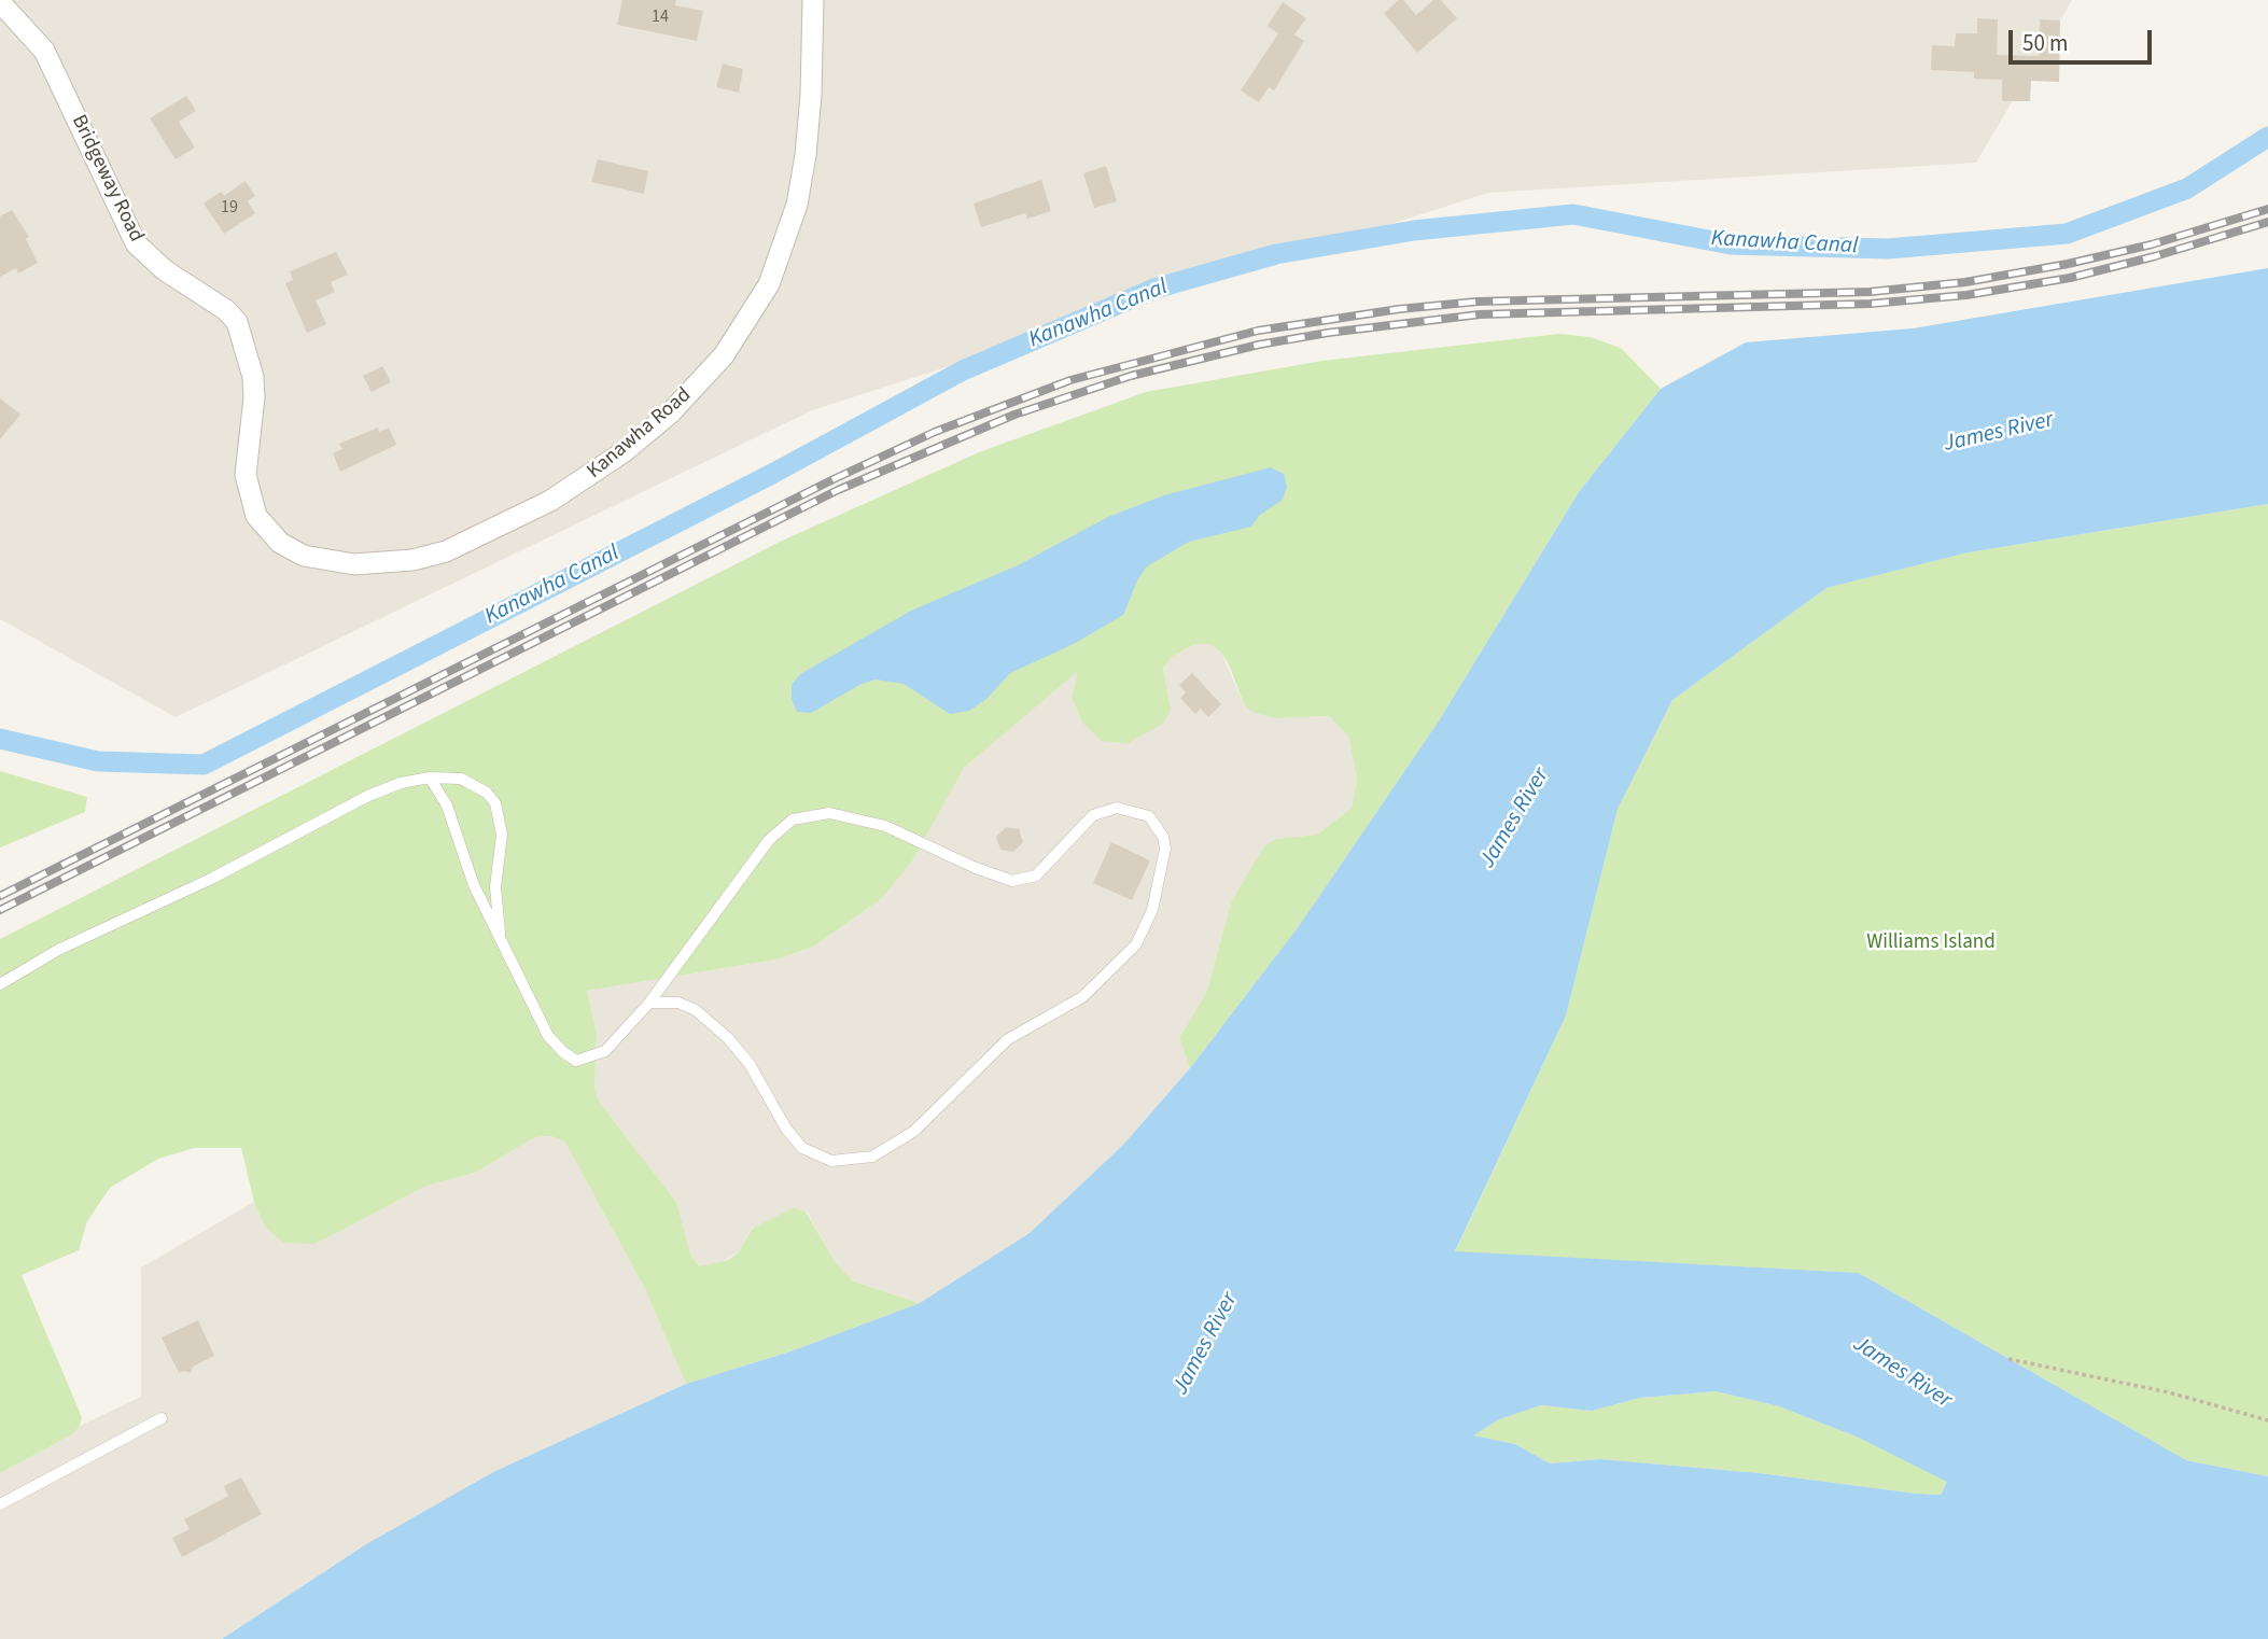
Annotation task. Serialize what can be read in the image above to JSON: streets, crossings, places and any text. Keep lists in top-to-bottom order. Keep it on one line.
{"streets":{"street":["Bridgeway Road","Kanawha Road"]},"crossings":[["Bridgeway Road","Kanawha Road"]],"water":["Kanawha Canal","James River"],"parks":["Williams Island"],"house_numbers":["14","19"],"scale_bar":"50 m"}
